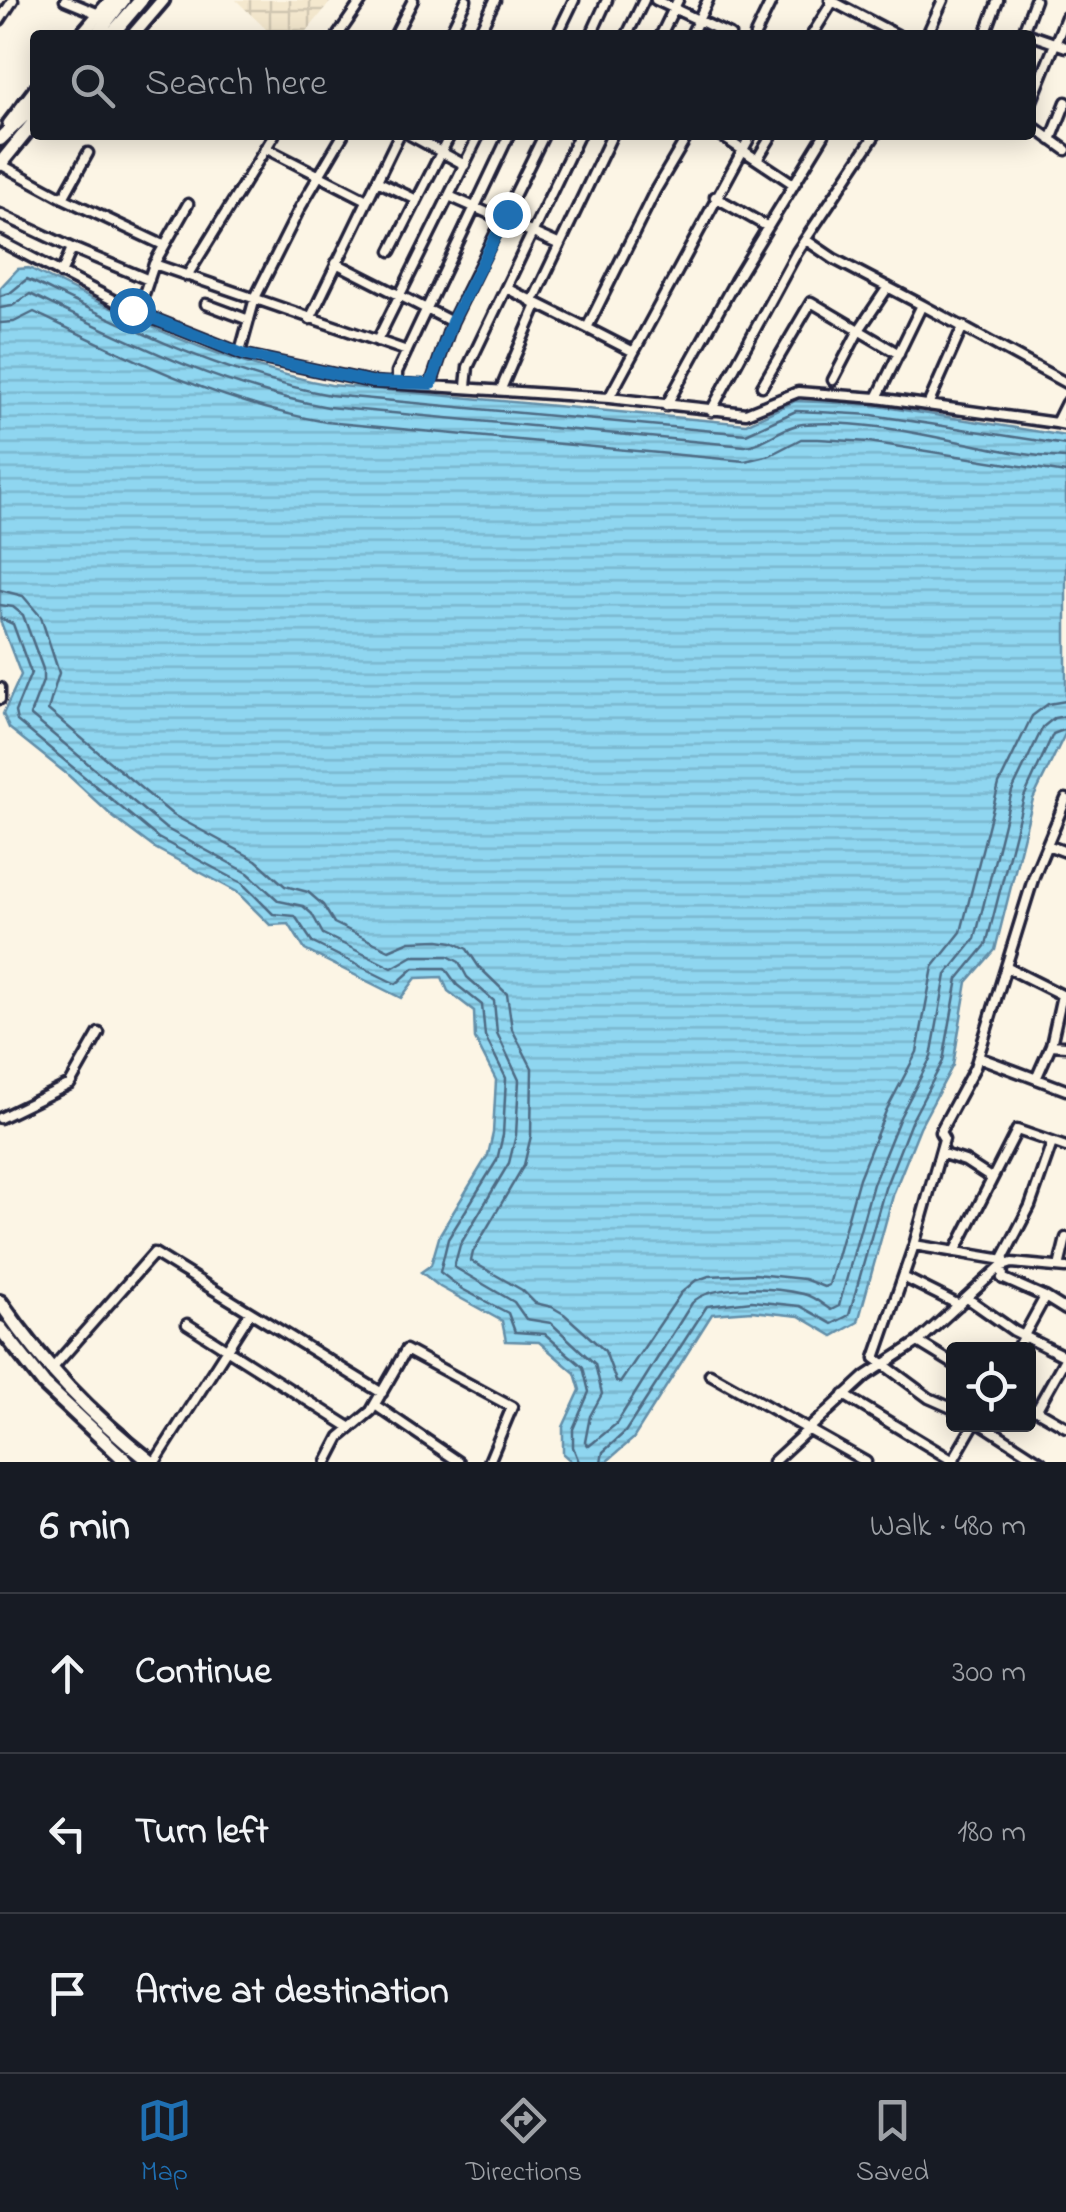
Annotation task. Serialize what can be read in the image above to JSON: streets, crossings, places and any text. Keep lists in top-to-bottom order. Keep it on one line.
{"page":{"search":"Search here","heading":["6 min","Walk · 480 m"],"list":[["Continue","300 m"],["Turn left","180 m"],"Arrive at destination"],"nav":["Map","Directions","Saved"]}}
